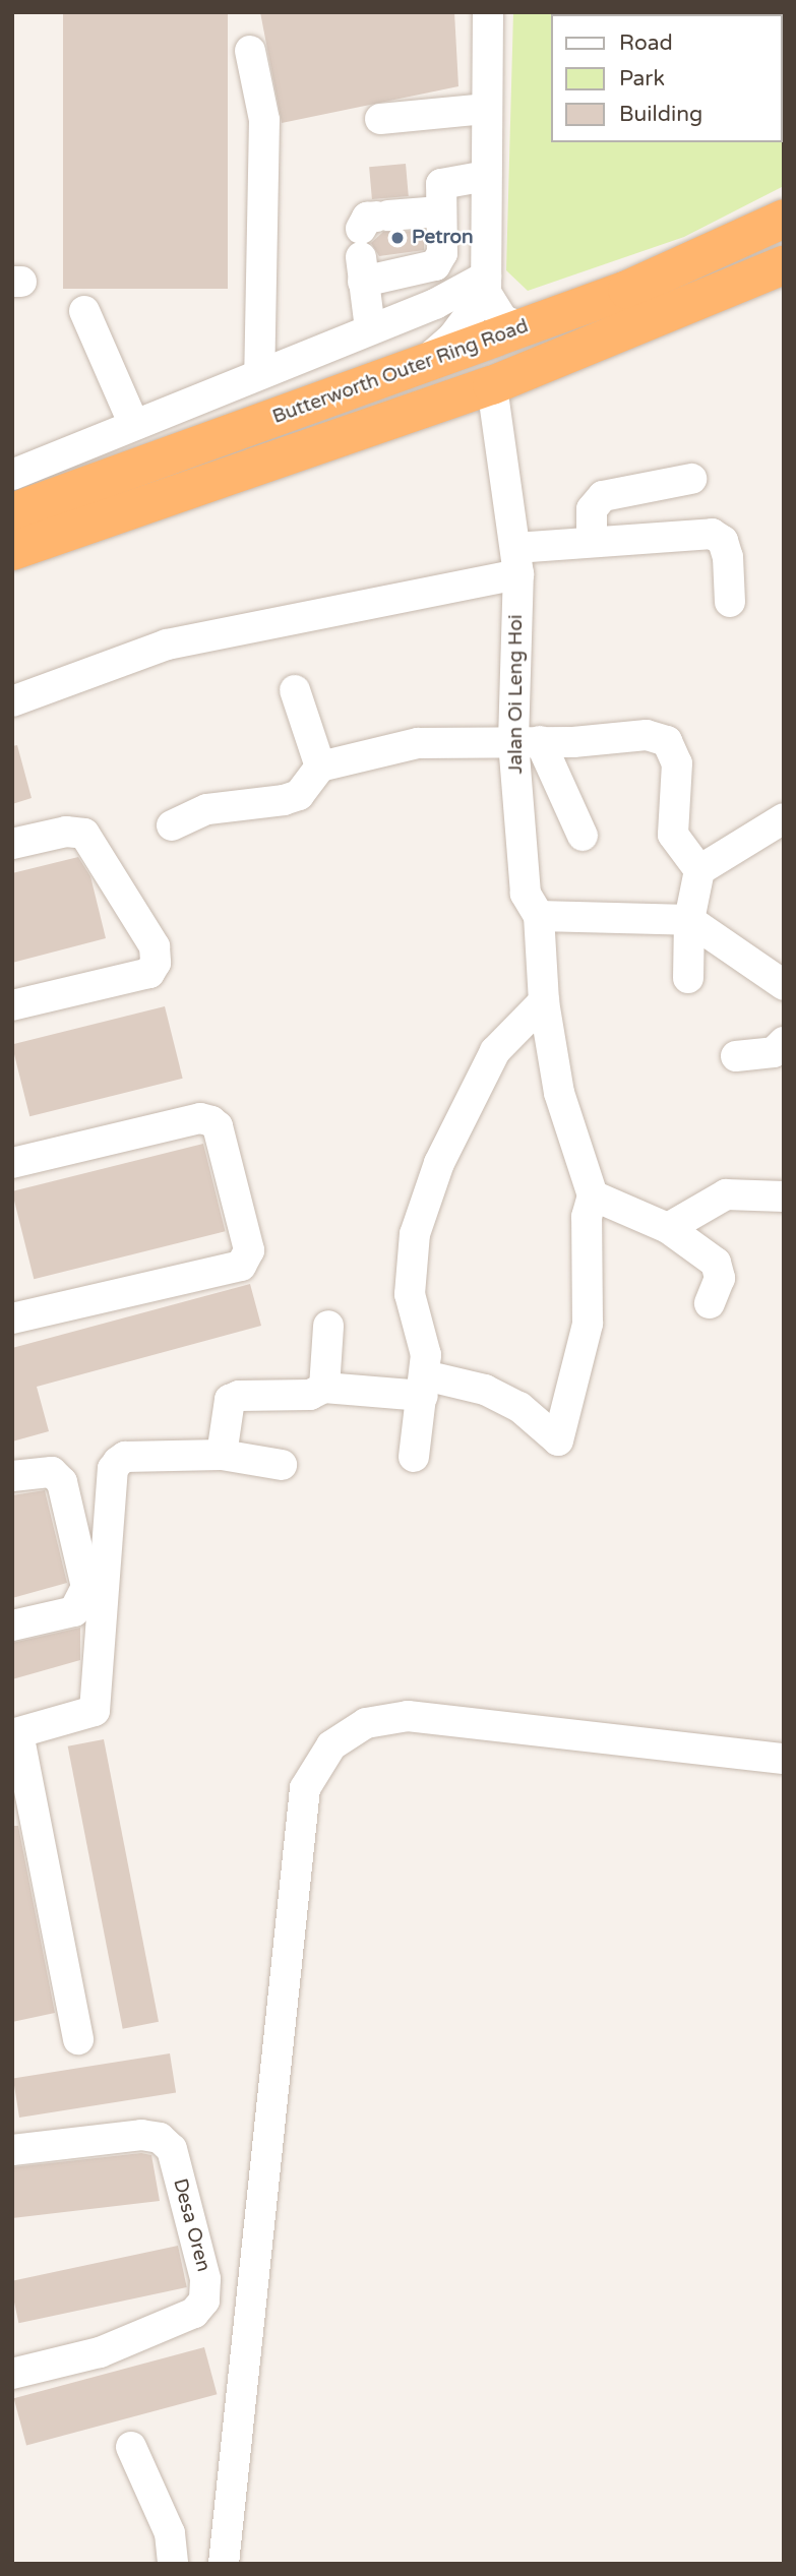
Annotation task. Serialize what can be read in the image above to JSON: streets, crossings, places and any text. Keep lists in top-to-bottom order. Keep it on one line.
{"streets":{"highway":["Butterworth Outer Ring Road"],"street":["Jalan Oi Leng Hoi","Desa Oren"]},"crossings":[["Butterworth Outer Ring Road","Jalan Oi Leng Hoi"]],"places":["Petron"],"legend":["Road","Park","Building"]}
